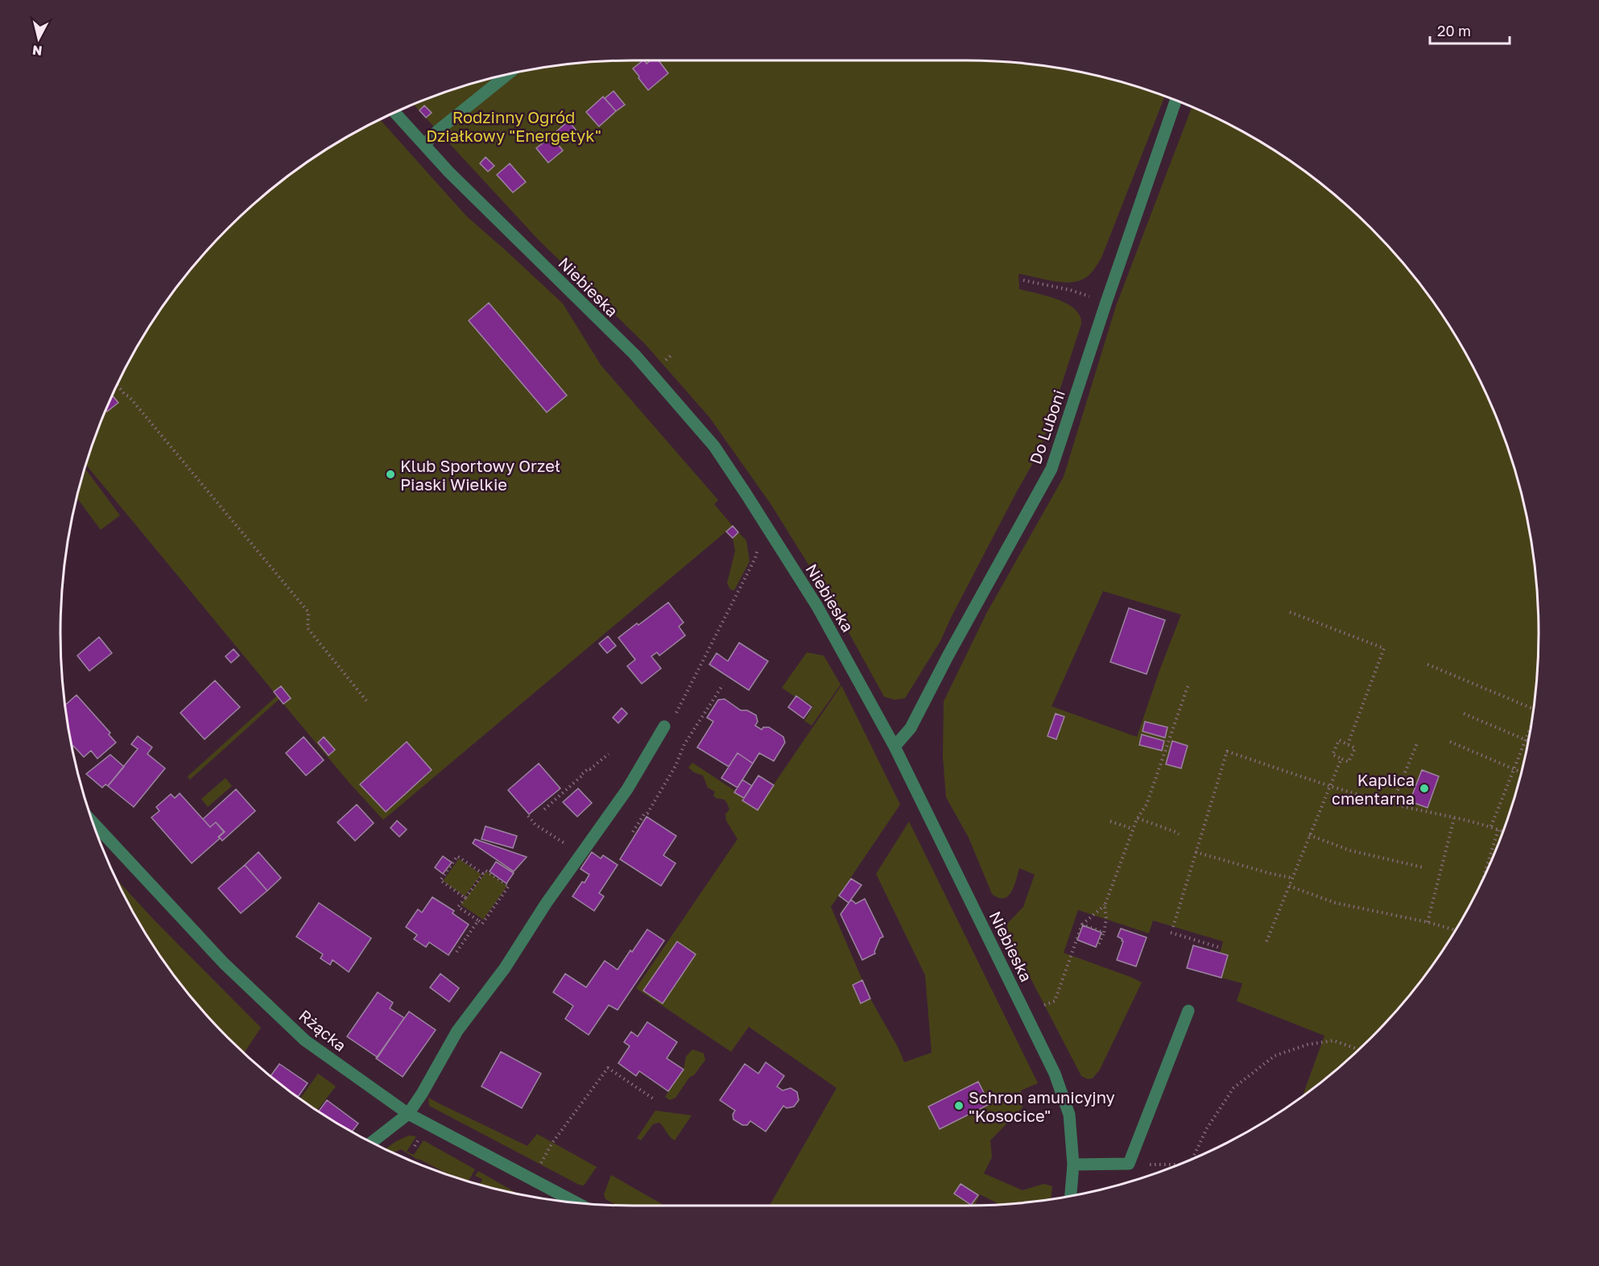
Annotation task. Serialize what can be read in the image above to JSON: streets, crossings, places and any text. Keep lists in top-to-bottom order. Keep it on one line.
{"streets":{"street":["Niebieska","Do Luboni","Rżącka"]},"crossings":[["Niebieska","Do Luboni"]],"parks":["Rodzinny Ogród Działkowy \"Energetyk\""],"places":["Klub Sportowy Orzeł Piaski Wielkie","Kaplica cmentarna","Schron amunicyjny \"Kosocice\""],"scale_bar":"20 m","north":"bottom"}
